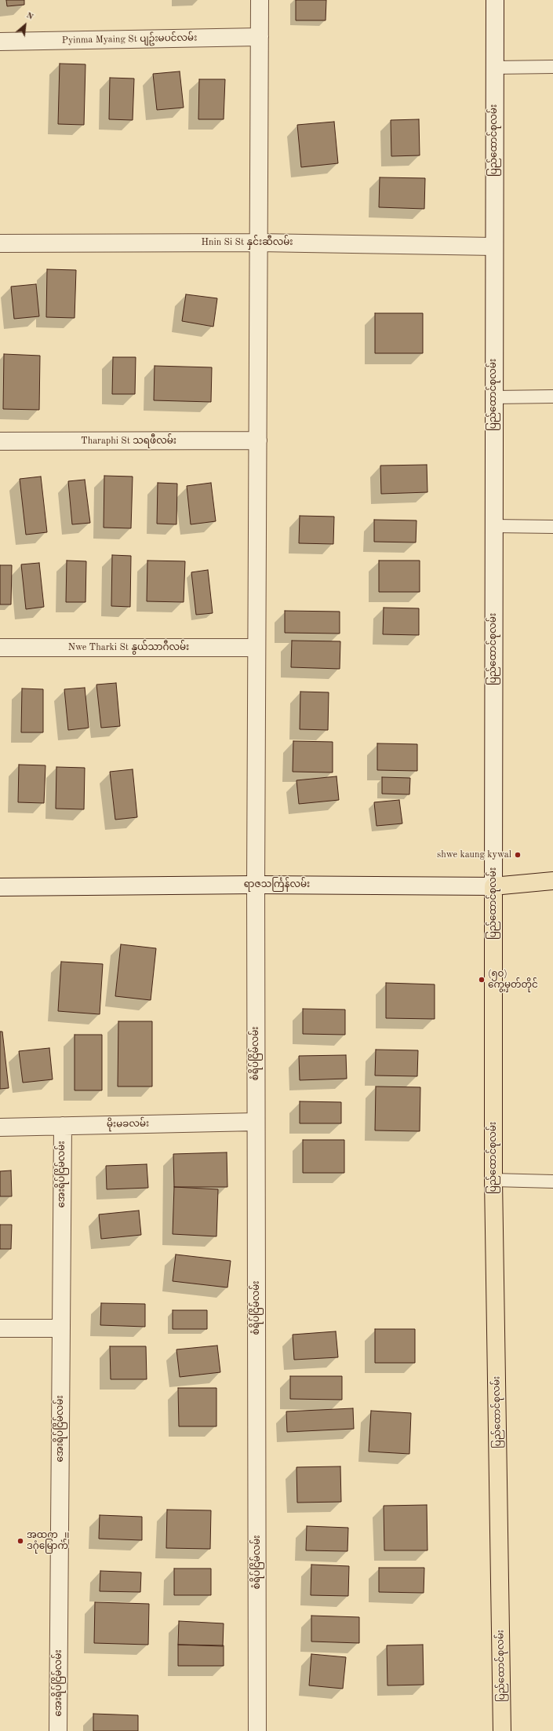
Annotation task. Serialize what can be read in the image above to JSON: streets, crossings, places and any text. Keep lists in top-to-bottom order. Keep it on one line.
{"streets":{"main road":["ပြည်ထောင်စုလမ်း","ရာဇသင်္ကြန်လမ်း"],"street":["Pyinma Myaing St ပျဥ်းမပင်လမ်း","Hnin Si St နှင်းဆီလမ်း","Tharaphi St သရဖီလမ်း","Nwe Tharki St နွယ်သာဂီလမ်း","စံရိပ်ငြိမ်လမ်း","မိုးမခလမ်း","အေးရိပ်ငြိမ်လမ်း"]},"crossings":[["Pyinma Myaing St ပျဥ်းမပင်လမ်း","စံရိပ်ငြိမ်လမ်း"],["ပြည်ထောင်စုလမ်း","Hnin Si St နှင်းဆီလမ်း"],["ပြည်ထောင်စုလမ်း","ရာဇသင်္ကြန်လမ်း"],["Hnin Si St နှင်းဆီလမ်း","စံရိပ်ငြိမ်လမ်း"],["Tharaphi St သရဖီလမ်း","စံရိပ်ငြိမ်လမ်း"],["Nwe Tharki St နွယ်သာဂီလမ်း","စံရိပ်ငြိမ်လမ်း"],["ရာဇသင်္ကြန်လမ်း","စံရိပ်ငြိမ်လမ်း"],["စံရိပ်ငြိမ်လမ်း","မိုးမခလမ်း"],["မိုးမခလမ်း","အေးရိပ်ငြိမ်လမ်း"]],"places":["shwe kaung kywal","(၅၀) ကွေ့မှတ်တိုင်","အထက ၂၊ ဒဂုံမြောက်"],"north":"top right"}
